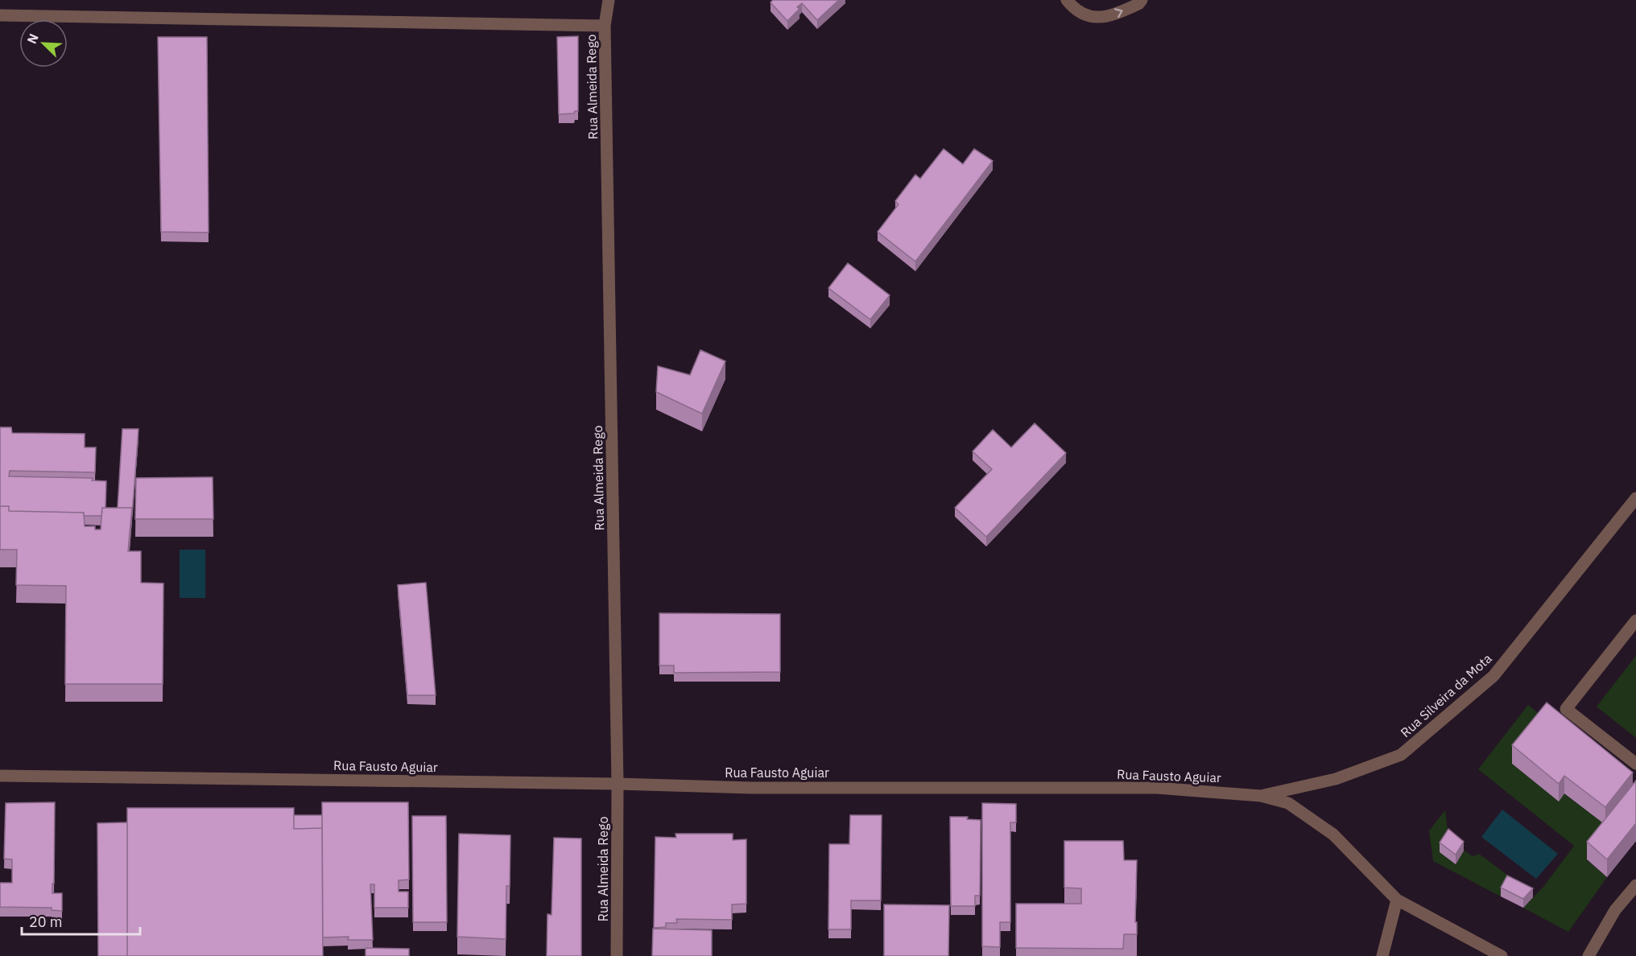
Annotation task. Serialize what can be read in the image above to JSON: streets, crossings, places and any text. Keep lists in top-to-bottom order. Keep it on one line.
{"streets":{"street":["Rua Almeida Rego","Rua Silveira da Mota","Rua Fausto Aguiar"]},"crossings":[["Rua Almeida Rego","Rua Fausto Aguiar"],["Rua Silveira da Mota","Rua Fausto Aguiar"]],"scale_bar":"20 m","north":"top left"}
